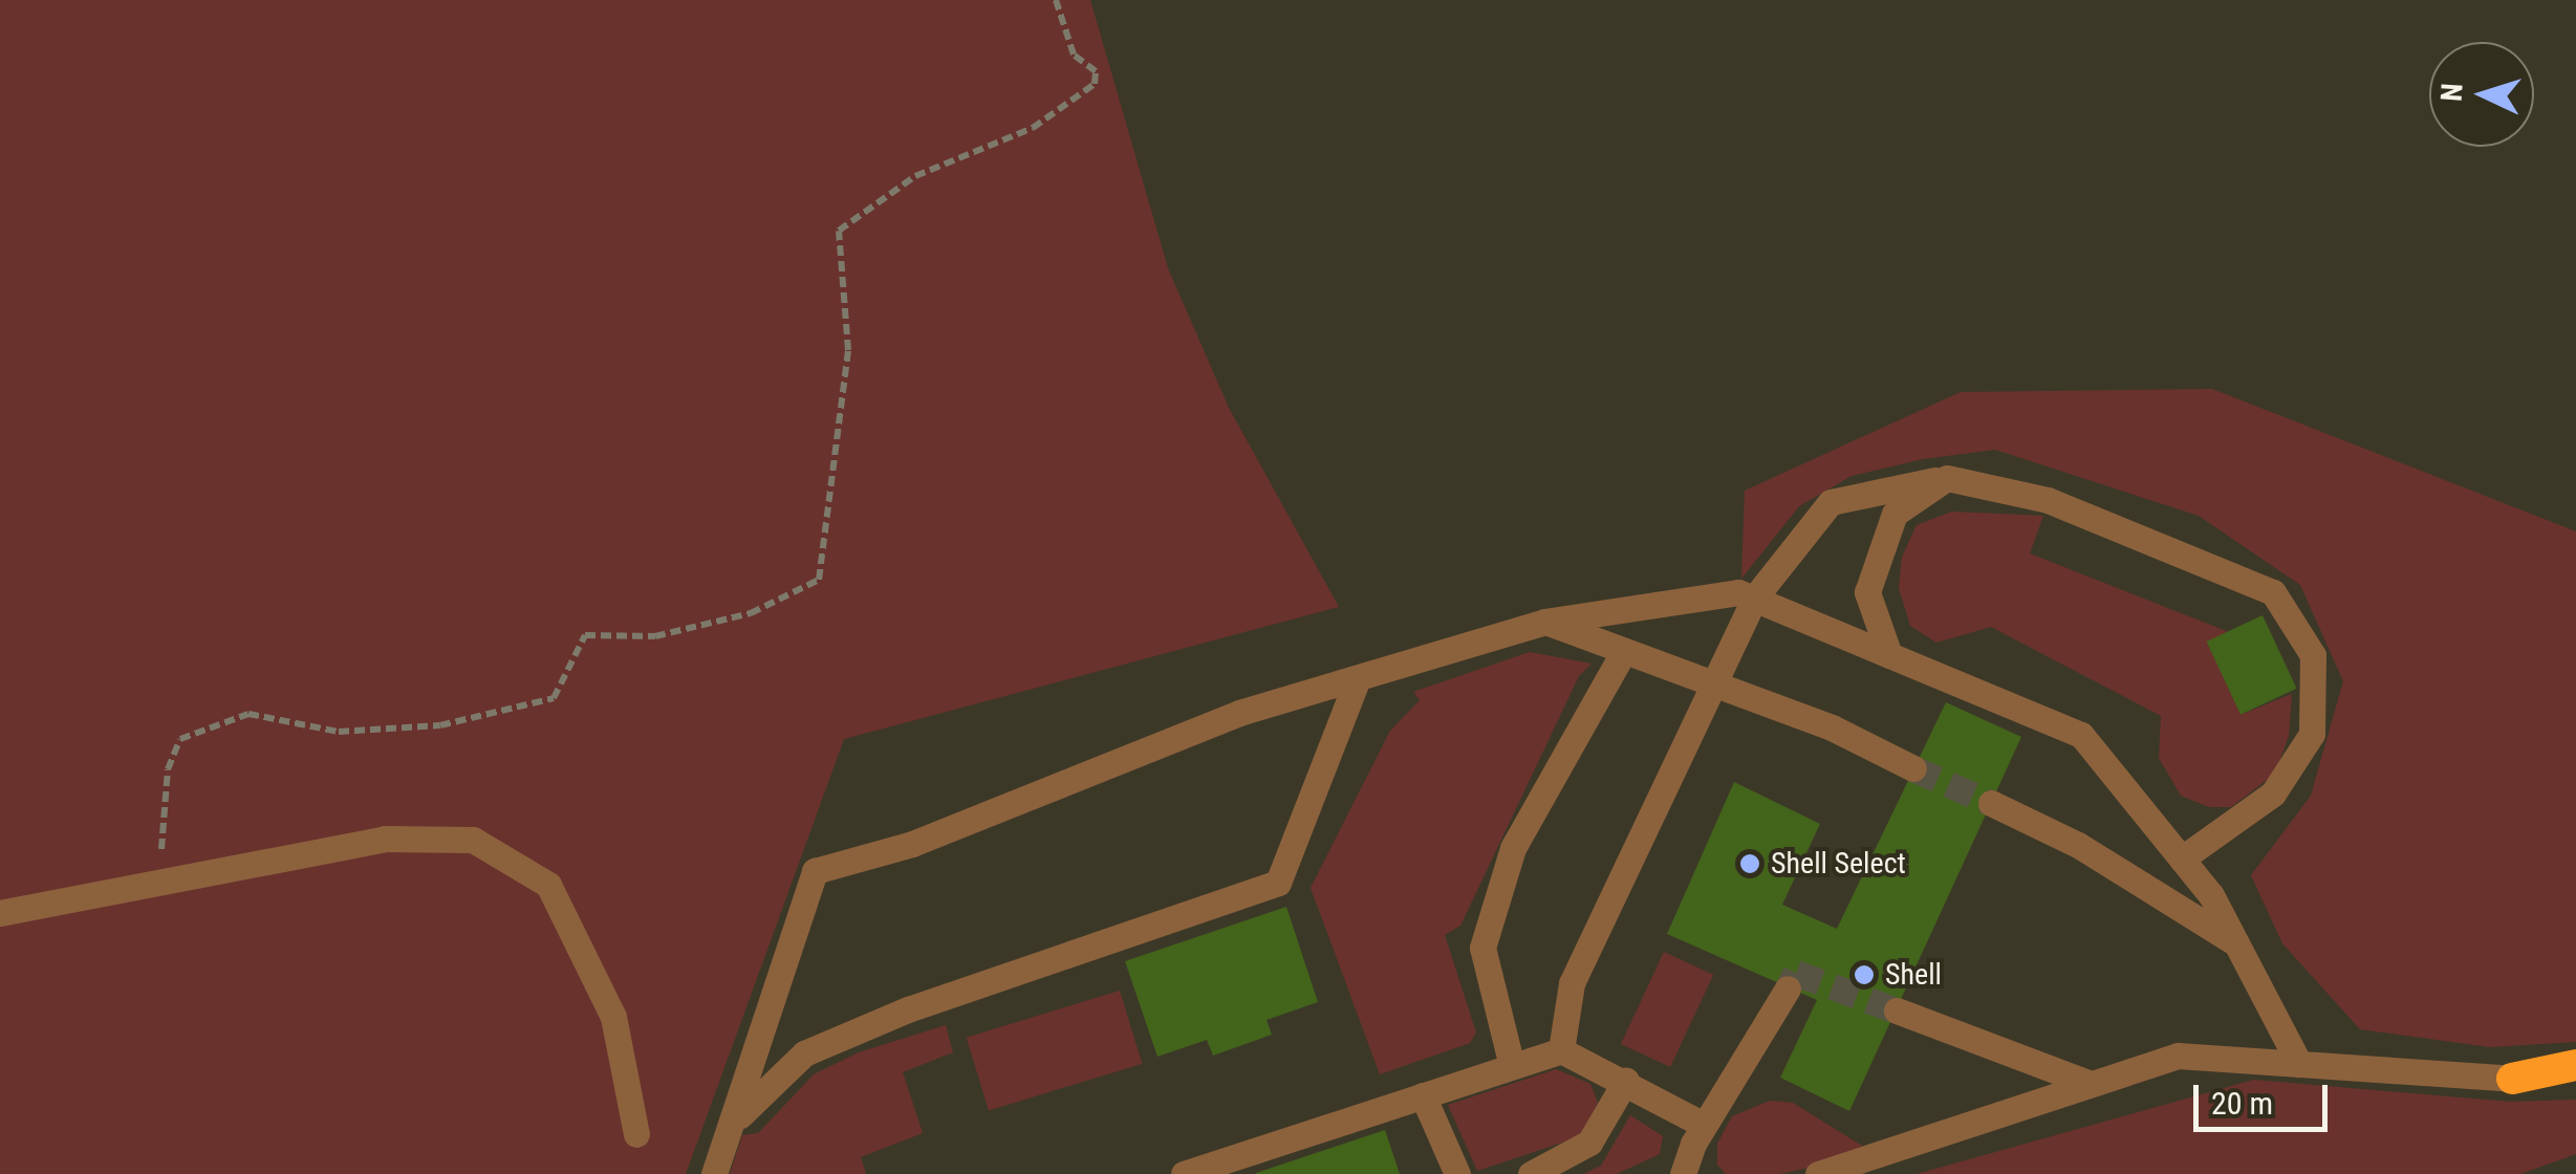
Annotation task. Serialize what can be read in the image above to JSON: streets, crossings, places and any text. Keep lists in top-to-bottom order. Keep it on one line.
{"places":["Shell Select","Shell"],"scale_bar":"20 m","north":"left"}
